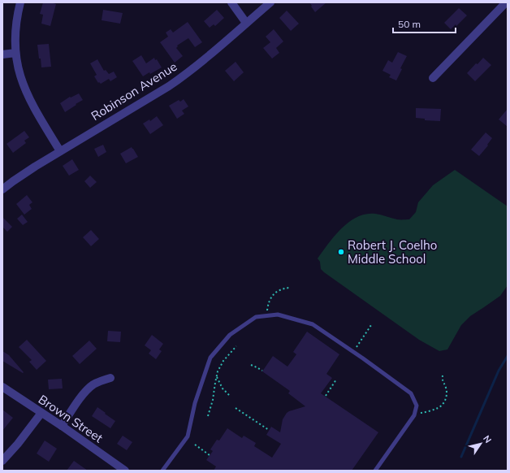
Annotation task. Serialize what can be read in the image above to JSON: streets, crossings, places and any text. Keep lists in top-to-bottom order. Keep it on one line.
{"streets":{"street":["Robinson Avenue","Brown Street"]},"places":["Robert J. Coelho Middle School"],"scale_bar":"50 m","north":"top right"}
